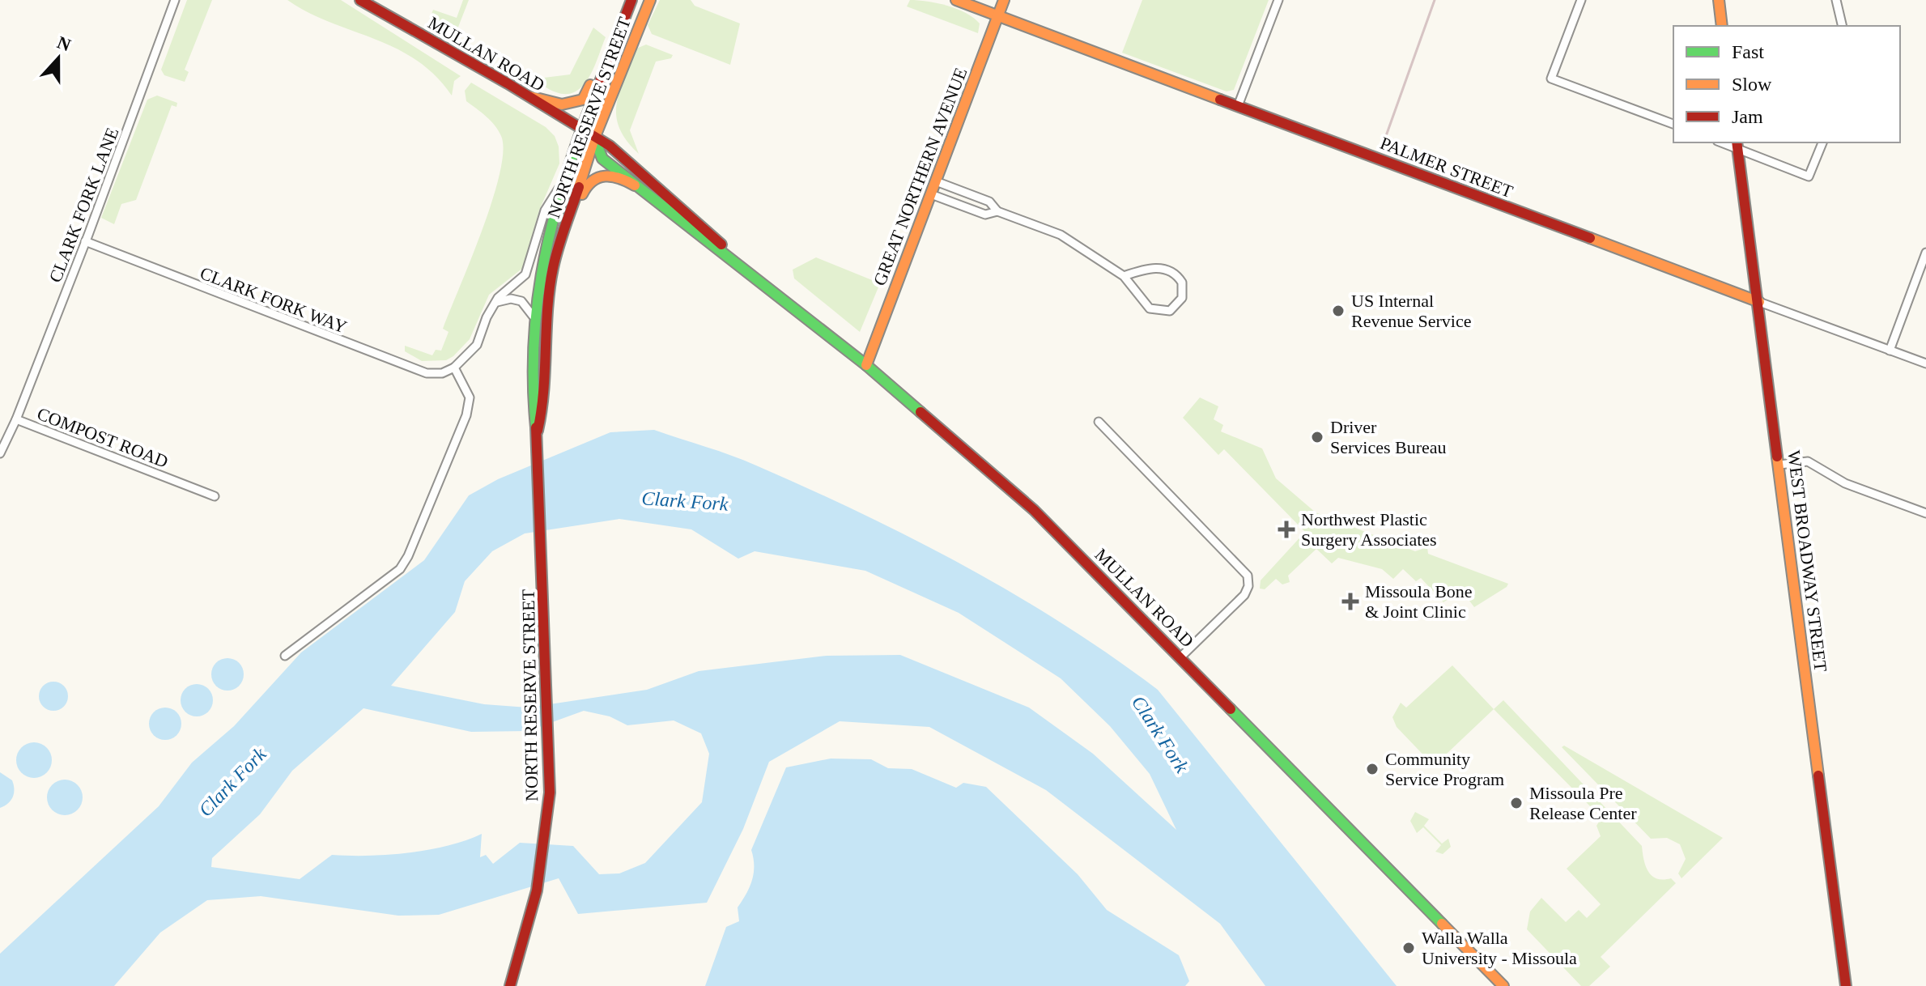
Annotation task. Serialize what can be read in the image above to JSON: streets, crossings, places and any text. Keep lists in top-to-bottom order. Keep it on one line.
{"streets":{"main road":["MULLAN ROAD","NORTH RESERVE STREET","PALMER STREET","GREAT NORTHERN AVENUE","WEST BROADWAY STREET"],"street":["CLARK FORK LANE","CLARK FORK WAY","COMPOST ROAD"]},"crossings":[["MULLAN ROAD","NORTH RESERVE STREET"],["MULLAN ROAD","GREAT NORTHERN AVENUE"],["PALMER STREET","GREAT NORTHERN AVENUE"],["PALMER STREET","WEST BROADWAY STREET"],["CLARK FORK LANE","CLARK FORK WAY"],["CLARK FORK LANE","COMPOST ROAD"]],"water":["Clark Fork"],"places":{"other":["US Internal Revenue Service","Driver Services Bureau","Community Service Program","Missoula Pre Release Center","Walla Walla University - Missoula"],"health":["Northwest Plastic Surgery Associates","Missoula Bone & Joint Clinic"]},"legend":["Fast","Slow","Jam"],"north":"top"}
